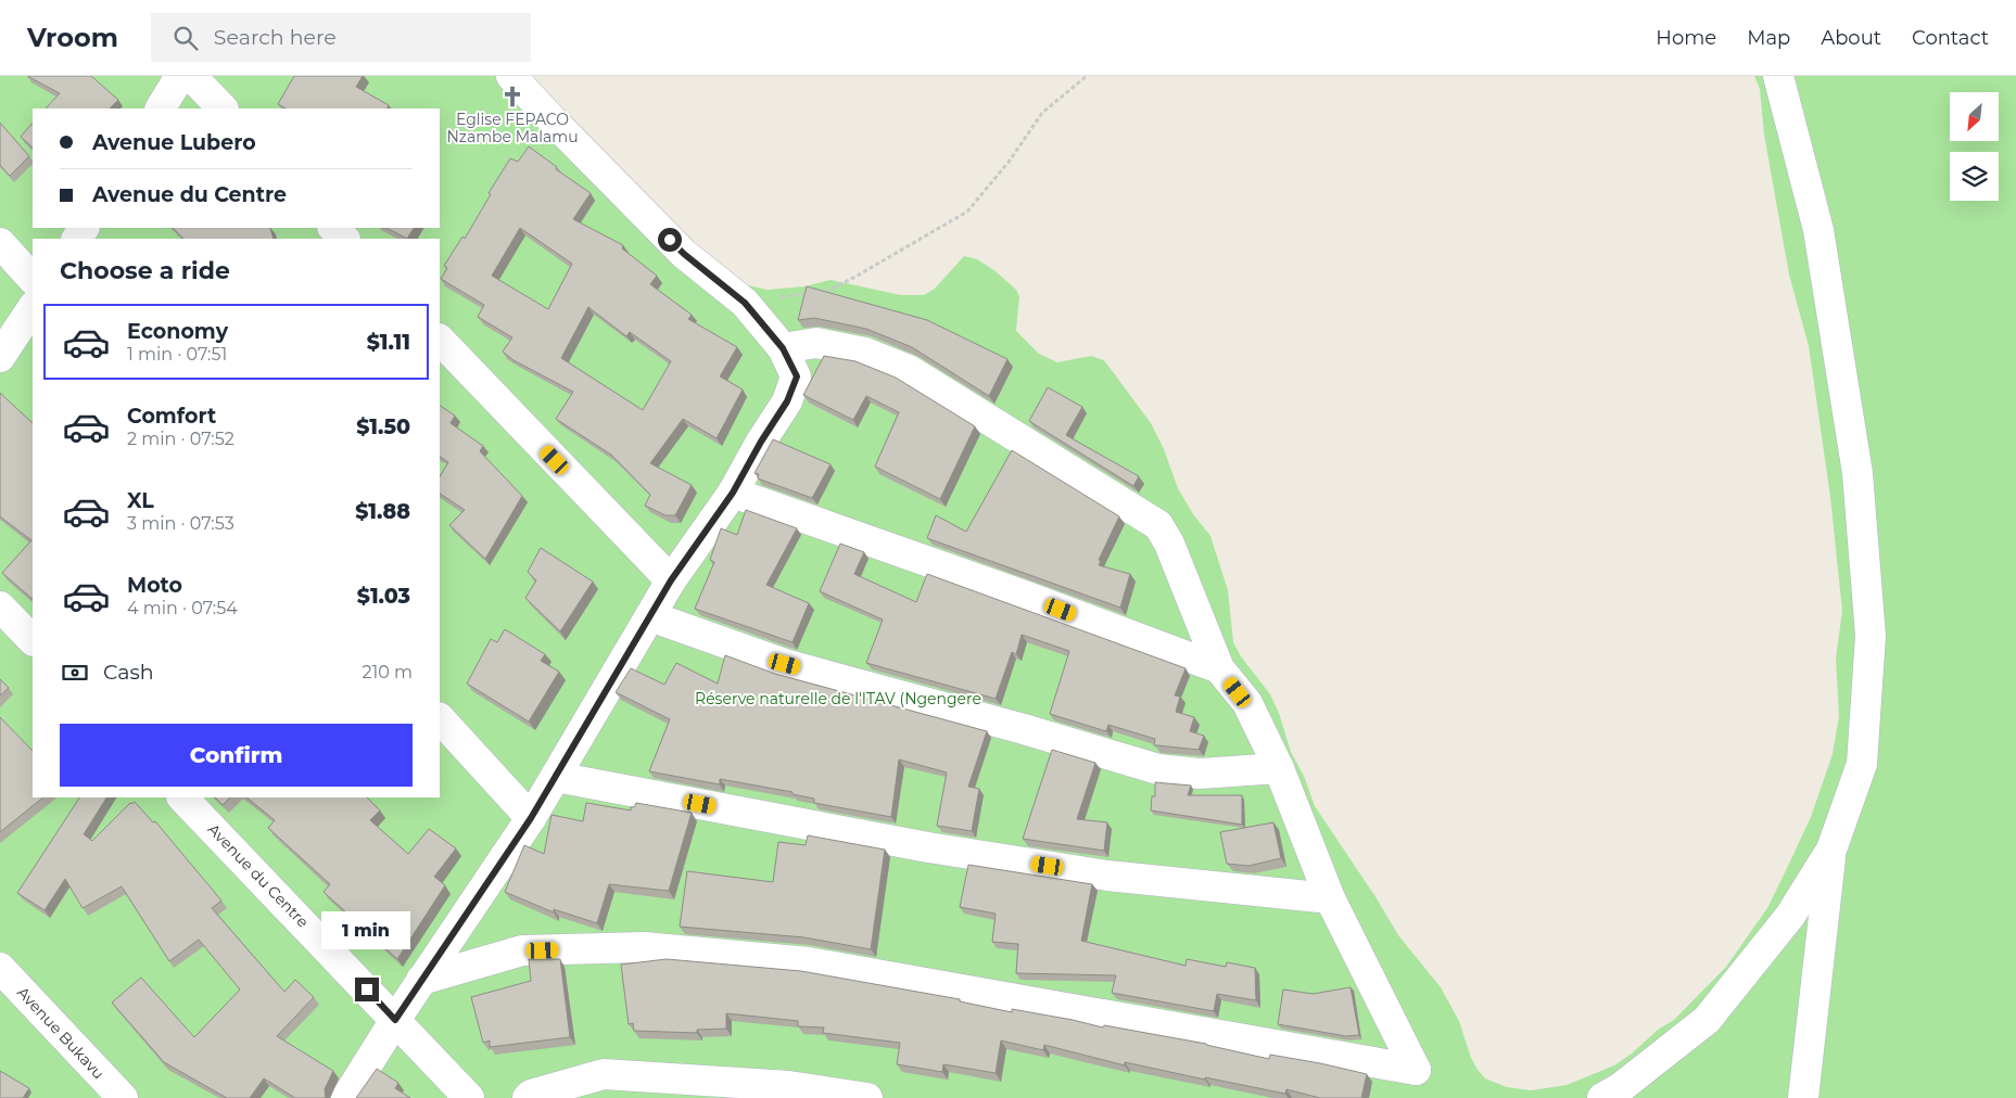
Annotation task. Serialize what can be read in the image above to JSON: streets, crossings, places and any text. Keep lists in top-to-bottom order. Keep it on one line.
{"streets":{"street":["Avenue du Centre","Avenue Bukavu"]},"parks":["Réserve naturelle de l'ITAV (Ngengere"],"places":{"church":["Eglise FEPACO Nzambe Malamu"]},"north":"bottom left","page":{"header":"Vroom","search":"Search here","nav":["Home","Map","About","Contact"],"banner":["Avenue Lubero","Avenue du Centre"],"heading":"Choose a ride","list":[{"name":"Economy","note":"1 min · 07:51","value":"$1.11"},{"name":"Comfort","note":"2 min · 07:52","value":"$1.50"},{"name":"XL","note":"3 min · 07:53","value":"$1.88"},{"name":"Moto","note":"4 min · 07:54","value":"$1.03"}],"pay":["Cash","210 m"],"buttons":"Confirm","bubble":"1 min"}}
